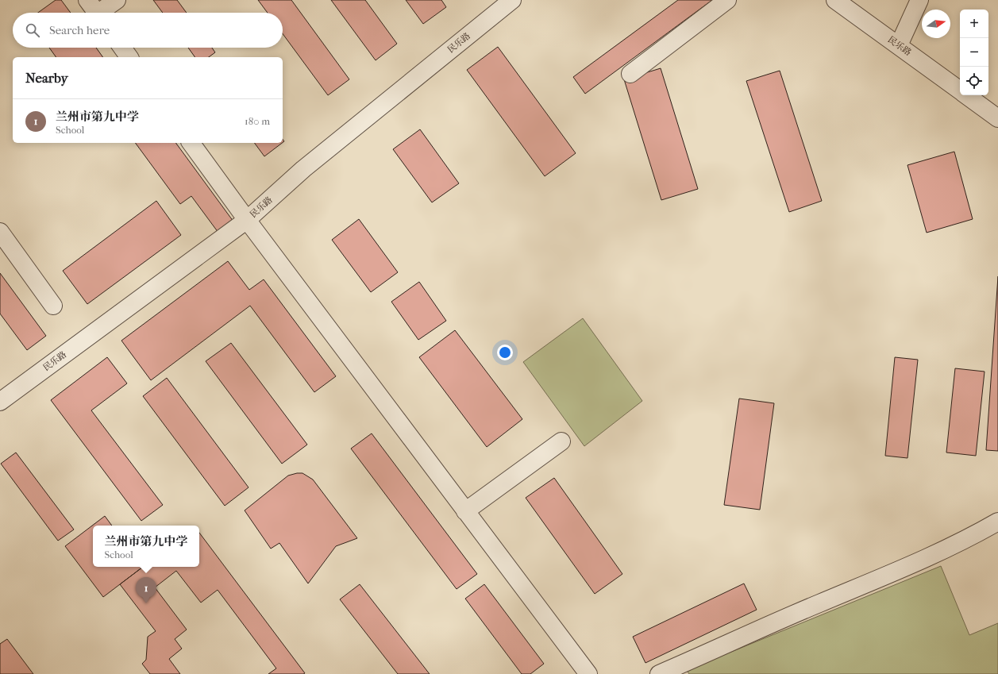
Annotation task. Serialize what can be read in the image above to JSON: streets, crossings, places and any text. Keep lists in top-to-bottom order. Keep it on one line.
{"streets":{"street":["民乐路"]},"north":"right","page":{"map_buttons":["+","−"],"search":"Search here","heading":"Nearby","list":[{"mark":"1","name":"兰州市第九中学","note":"School","value":"180 m"}],"popup":["兰州市第九中学","School"],"pins":"1"}}
